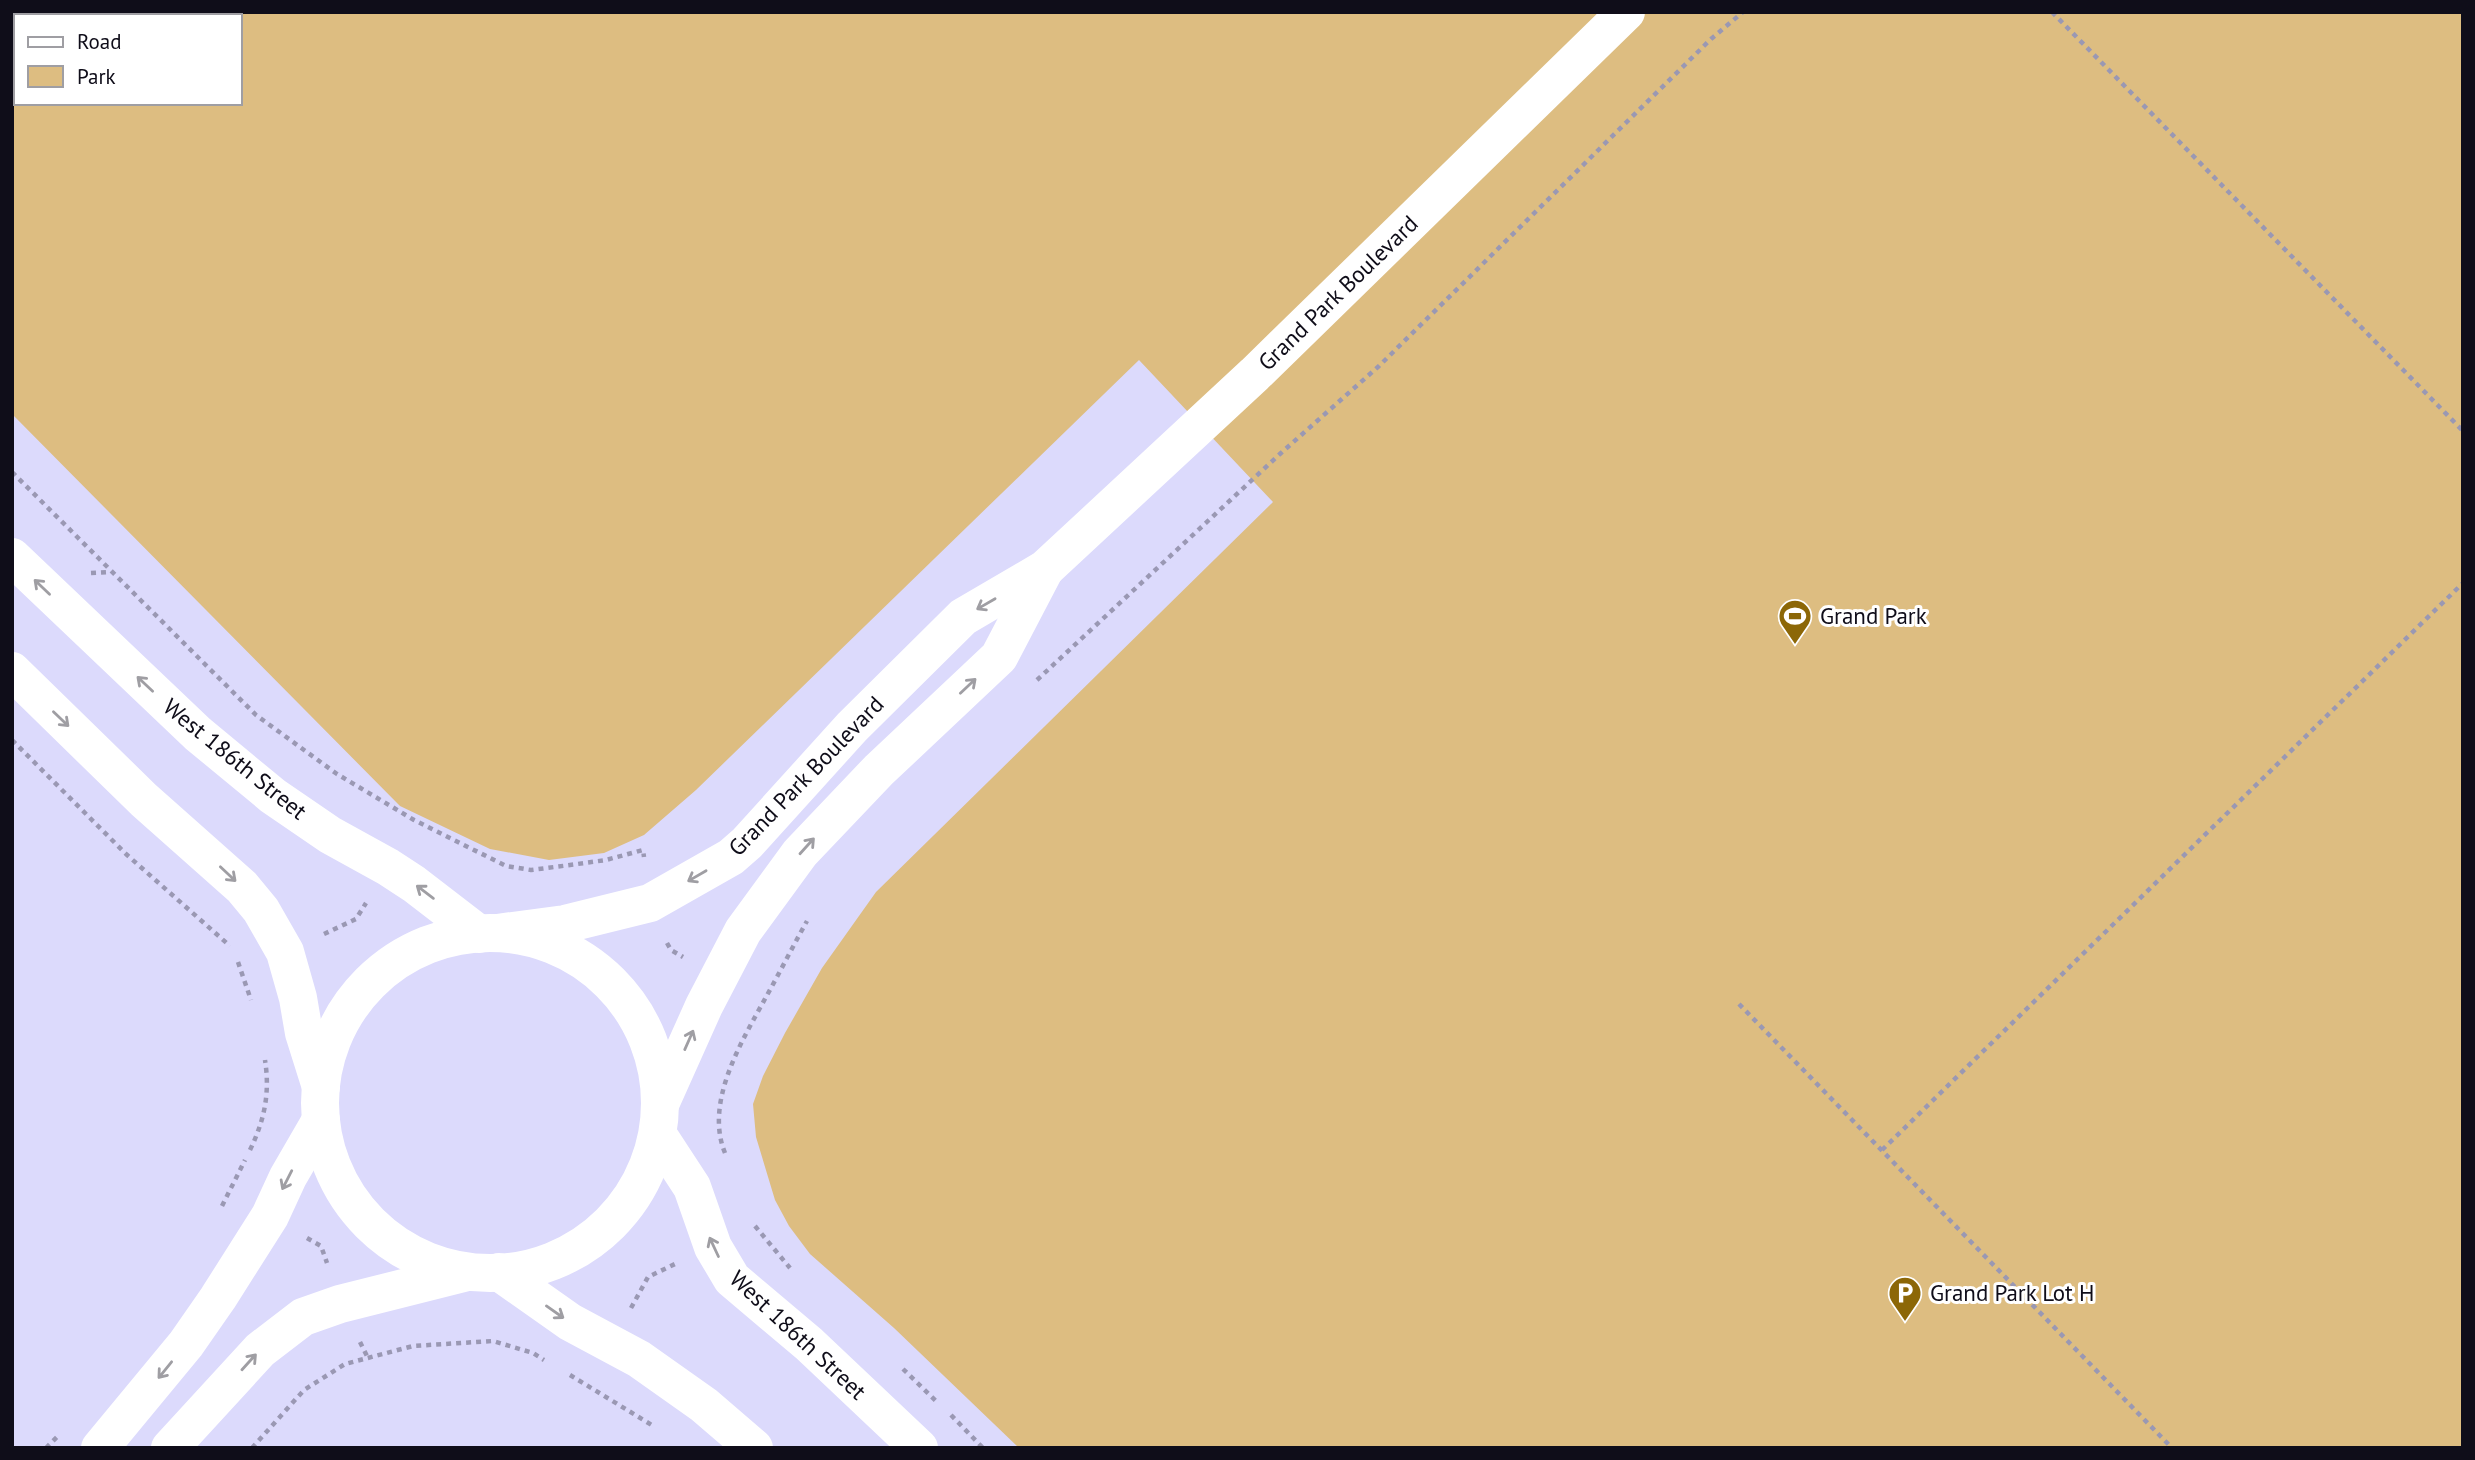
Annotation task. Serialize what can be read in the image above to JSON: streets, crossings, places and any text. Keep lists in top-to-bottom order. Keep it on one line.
{"streets":{"street":["Grand Park Boulevard","West 186th Street"]},"crossings":[["Grand Park Boulevard","West 186th Street"]],"places":{"sports":["Grand Park"],"parking":["Grand Park Lot H"]},"legend":["Road","Park"]}
